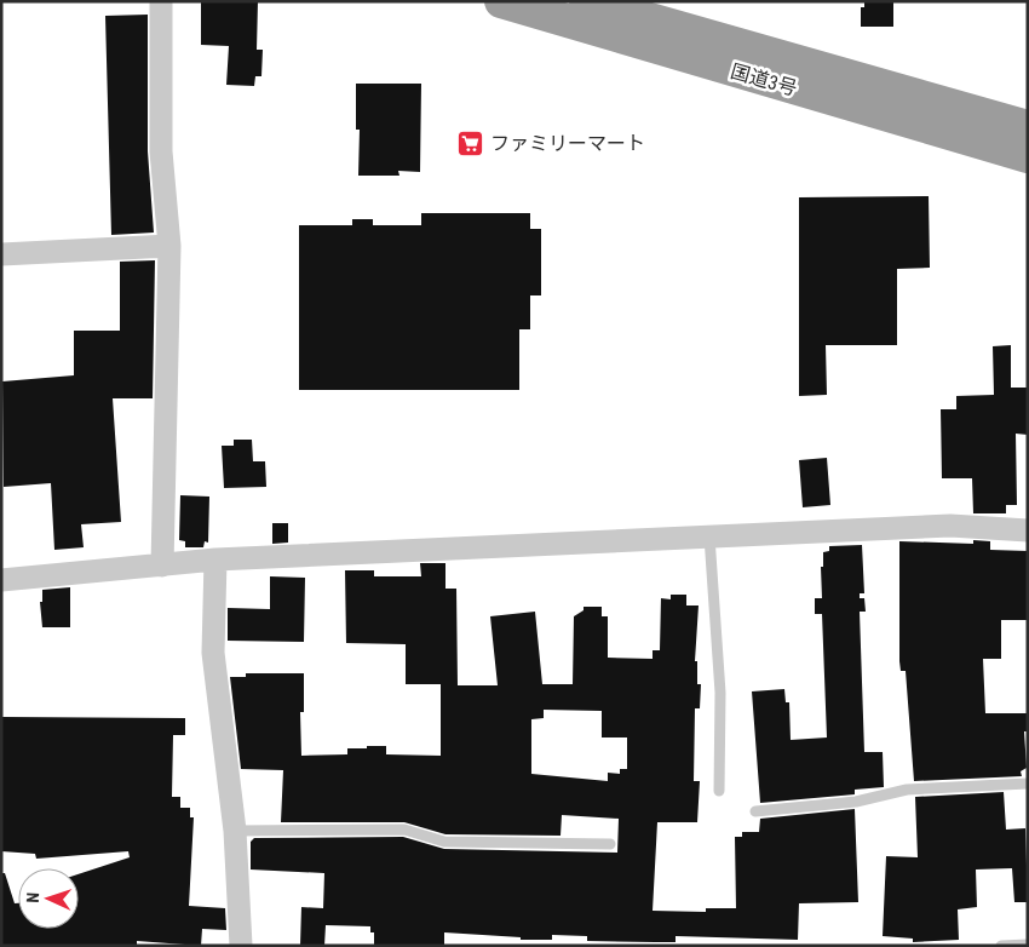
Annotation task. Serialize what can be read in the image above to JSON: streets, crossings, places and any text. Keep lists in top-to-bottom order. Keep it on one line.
{"streets":{"highway":["国道3号"]},"places":{"supermarket":["ファミリーマート"]},"north":"left"}
